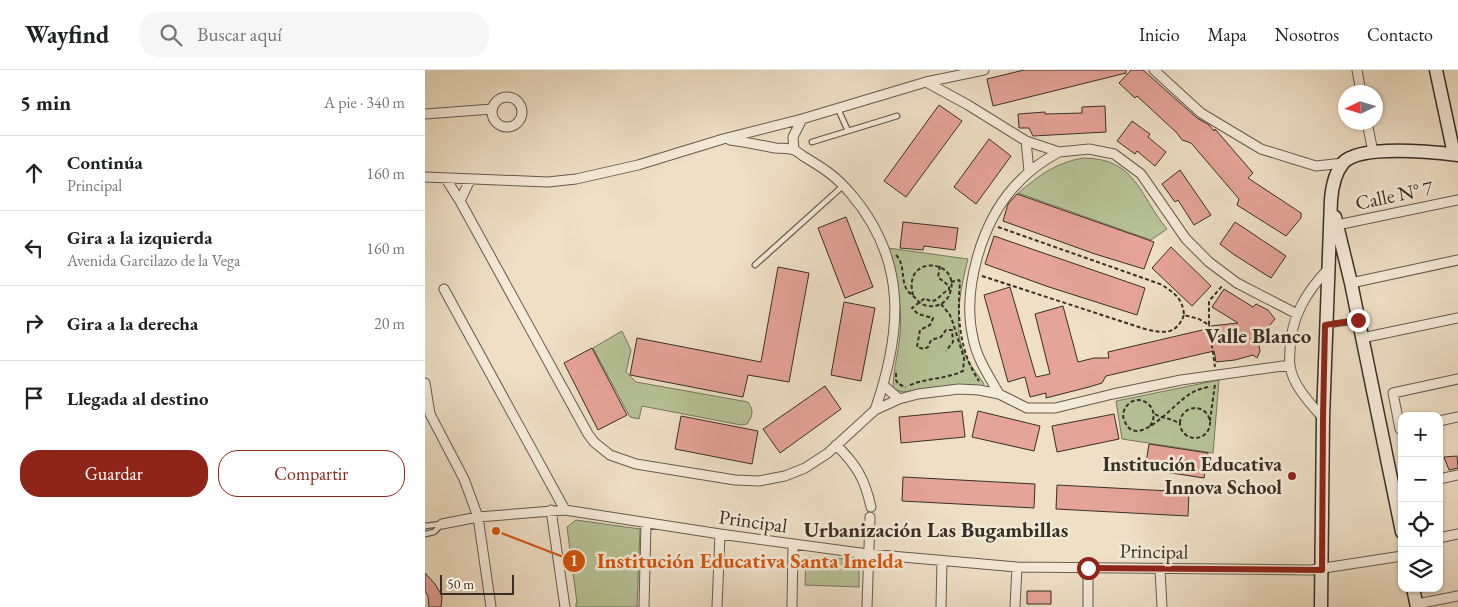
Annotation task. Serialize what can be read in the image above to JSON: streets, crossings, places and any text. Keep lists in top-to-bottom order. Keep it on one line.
{"streets":{"street":["Calle N° 7","Principal"]},"districts":["Valle Blanco","Urbanización Las Bugambillas"],"places":["Institución Educativa Innova School","Institución Educativa Santa Imelda"],"scale_bar":"50 m","north":"left","page":{"header":"Wayfind","search":"Buscar aquí","nav":["Inicio","Mapa","Nosotros","Contacto"],"heading":["5 min","A pie · 340 m"],"list":[["Continúa","Principal","160 m"],["Gira a la izquierda","Avenida Garcilazo de la Vega","160 m"],["Gira a la derecha","20 m"],"Llegada al destino"],"map_buttons":["+","−"],"buttons":["Guardar","Compartir"],"scale":"50 m"}}
